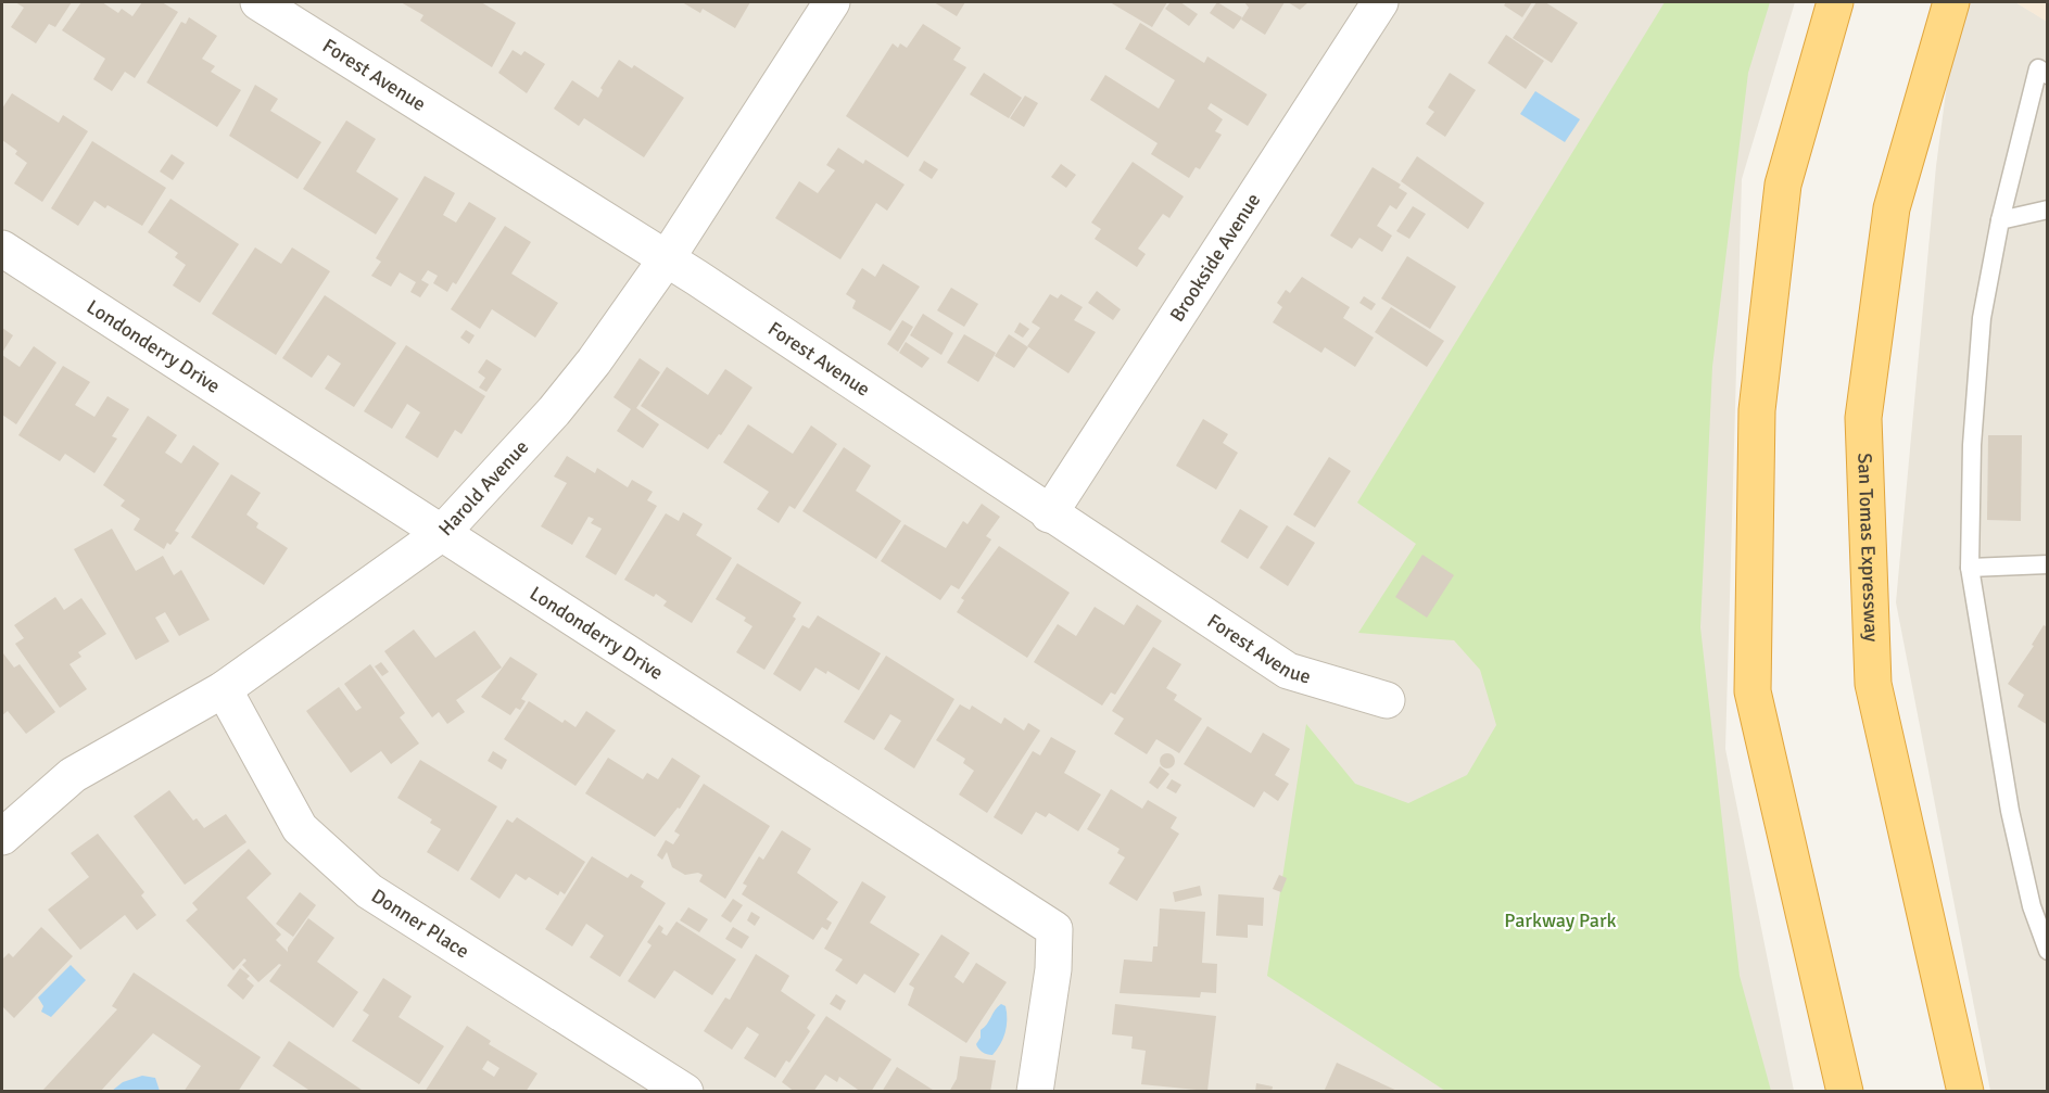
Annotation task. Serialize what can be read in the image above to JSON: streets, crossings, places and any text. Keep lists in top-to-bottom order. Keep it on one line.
{"streets":{"highway":["San Tomas Expressway"],"street":["Forest Avenue","Brookside Avenue","Londonderry Drive","Harold Avenue","Donner Place"]},"crossings":[["Forest Avenue","Brookside Avenue"],["Forest Avenue","Harold Avenue"],["Londonderry Drive","Harold Avenue"],["Harold Avenue","Donner Place"]],"parks":["Parkway Park"]}
